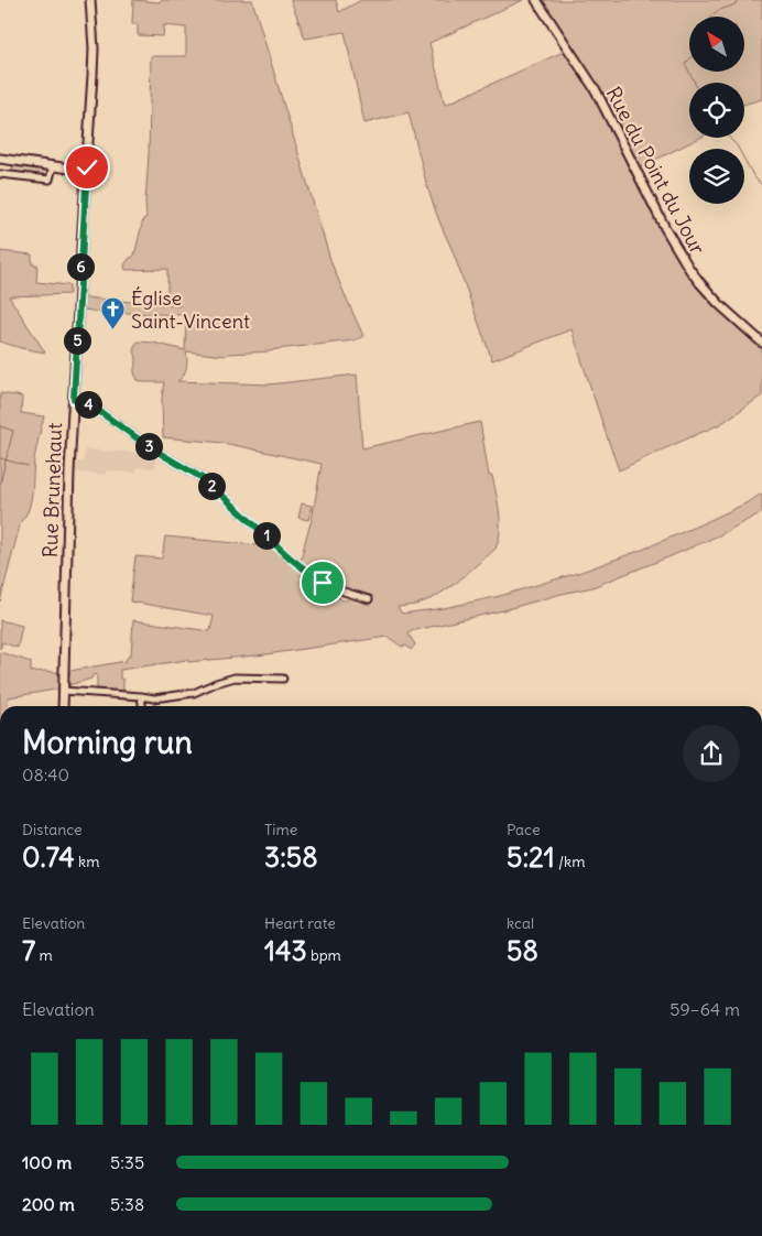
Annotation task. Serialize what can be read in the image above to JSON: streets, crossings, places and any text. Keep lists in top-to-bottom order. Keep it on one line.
{"streets":{"street":["Rue du Point du Jour","Rue Brunehaut"]},"places":{"church":["Église Saint-Vincent"]},"north":"top left","page":{"pins":["6","5","4","3","2","1"],"heading":["Morning run","08:40"],"stats":[["Distance","0.74 km"],["Time","3:58"],["Pace","5:21 /km"],["Elevation","7 m"],["Heart rate","143 bpm"],["kcal","58"]],"chart":["Elevation","59–64 m"],"list":[{"name":"100 m","note":"5:35"},{"name":"200 m","note":"5:38"}]}}
